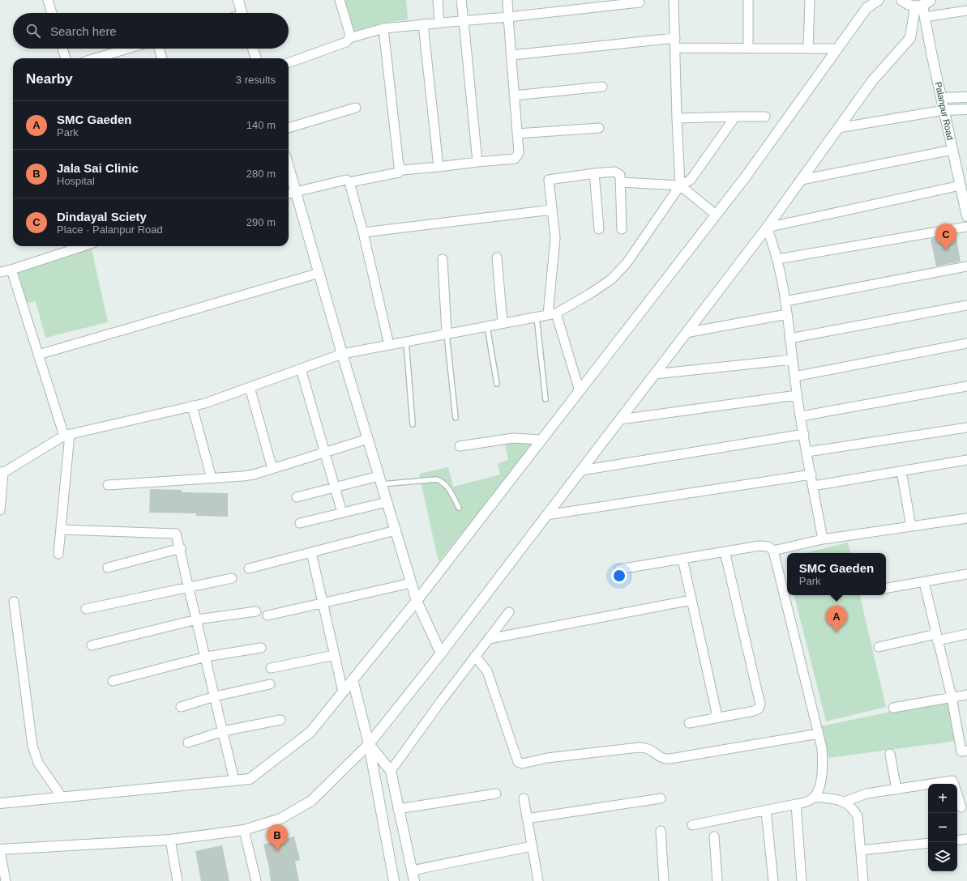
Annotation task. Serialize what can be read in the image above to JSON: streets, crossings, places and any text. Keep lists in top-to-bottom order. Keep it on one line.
{"streets":{"street":["Palanpur Road"]},"page":{"search":"Search here","heading":["Nearby","3 results"],"list":[{"mark":"A","name":"SMC Gaeden","note":"Park","value":"140 m"},{"mark":"B","name":"Jala Sai Clinic","note":"Hospital","value":"280 m"},{"mark":"C","name":"Dindayal Sciety","note":"Place · Palanpur Road","value":"290 m"}],"pins":["C","A","B"],"popup":["SMC Gaeden","Park"],"map_buttons":["+","−"]}}
